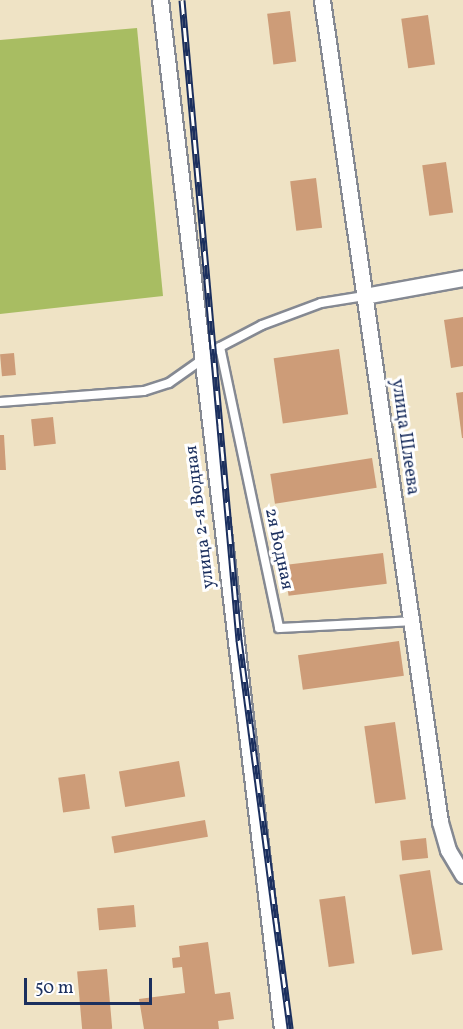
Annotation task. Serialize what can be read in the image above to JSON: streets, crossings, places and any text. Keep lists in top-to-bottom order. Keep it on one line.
{"streets":{"street":["улица Шлеева","улица 2-я Водная"],"lane":["2я Водная"]},"crossings":[["улица Шлеева","2я Водная"]],"scale_bar":"50 m"}
